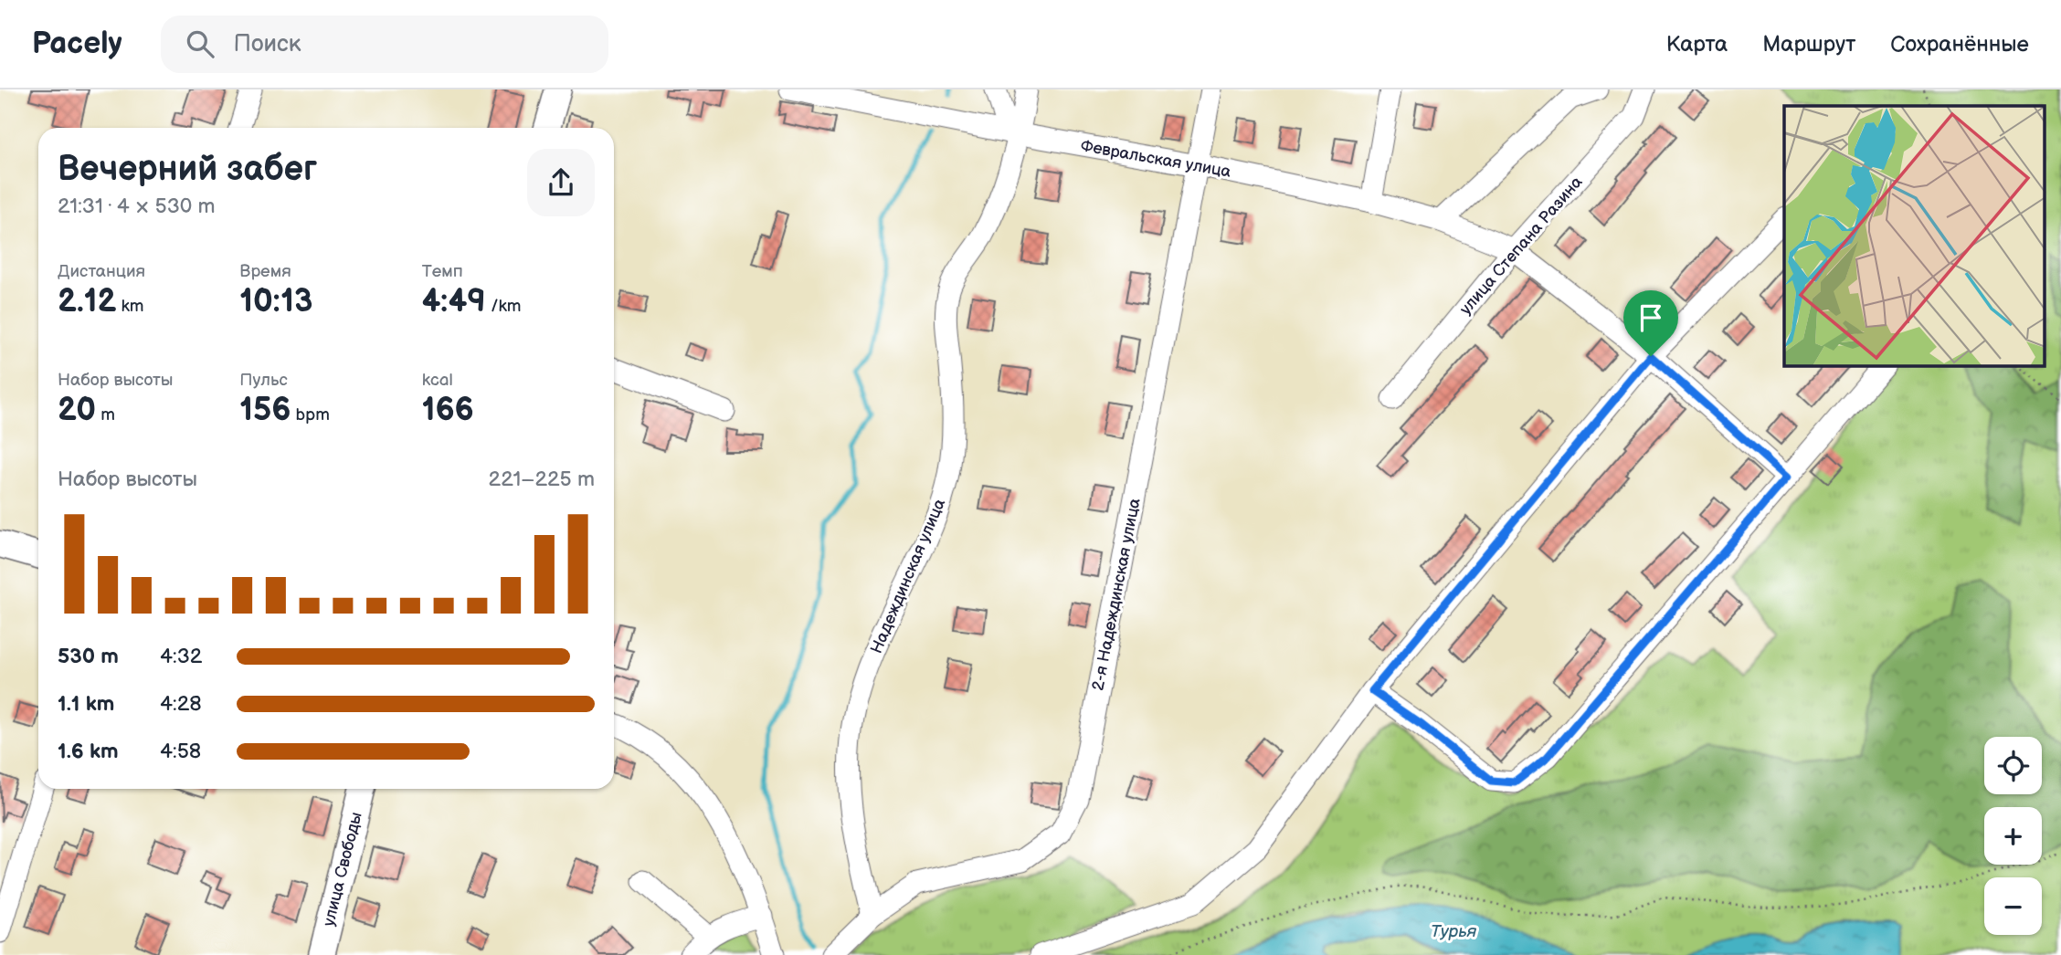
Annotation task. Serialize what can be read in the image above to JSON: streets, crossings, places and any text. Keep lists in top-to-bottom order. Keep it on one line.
{"streets":{"main road":["улица Свободы"],"street":["Февральская улица","улица Степана Разина","Надеждинская улица","2-я Надеждинская улица"]},"crossings":[["Февральская улица","улица Степана Разина"],["Февральская улица","Надеждинская улица"],["Февральская улица","2-я Надеждинская улица"],["Надеждинская улица","2-я Надеждинская улица"]],"water":["Турья"],"page":{"header":"Pacely","search":"Поиск","nav":["Карта","Маршрут","Сохранённые"],"heading":["Вечерний забег","21:31 · 4 × 530 m"],"stats":[["Дистанция","2.12 km"],["Время","10:13"],["Темп","4:49 /km"],["Набор высоты","20 m"],["Пульс","156 bpm"],["kcal","166"]],"chart":["Набор высоты","221–225 m"],"list":[{"name":"530 m","note":"4:32"},{"name":"1.1 km","note":"4:28"},{"name":"1.6 km","note":"4:58"}],"map_buttons":["+","−"]}}
